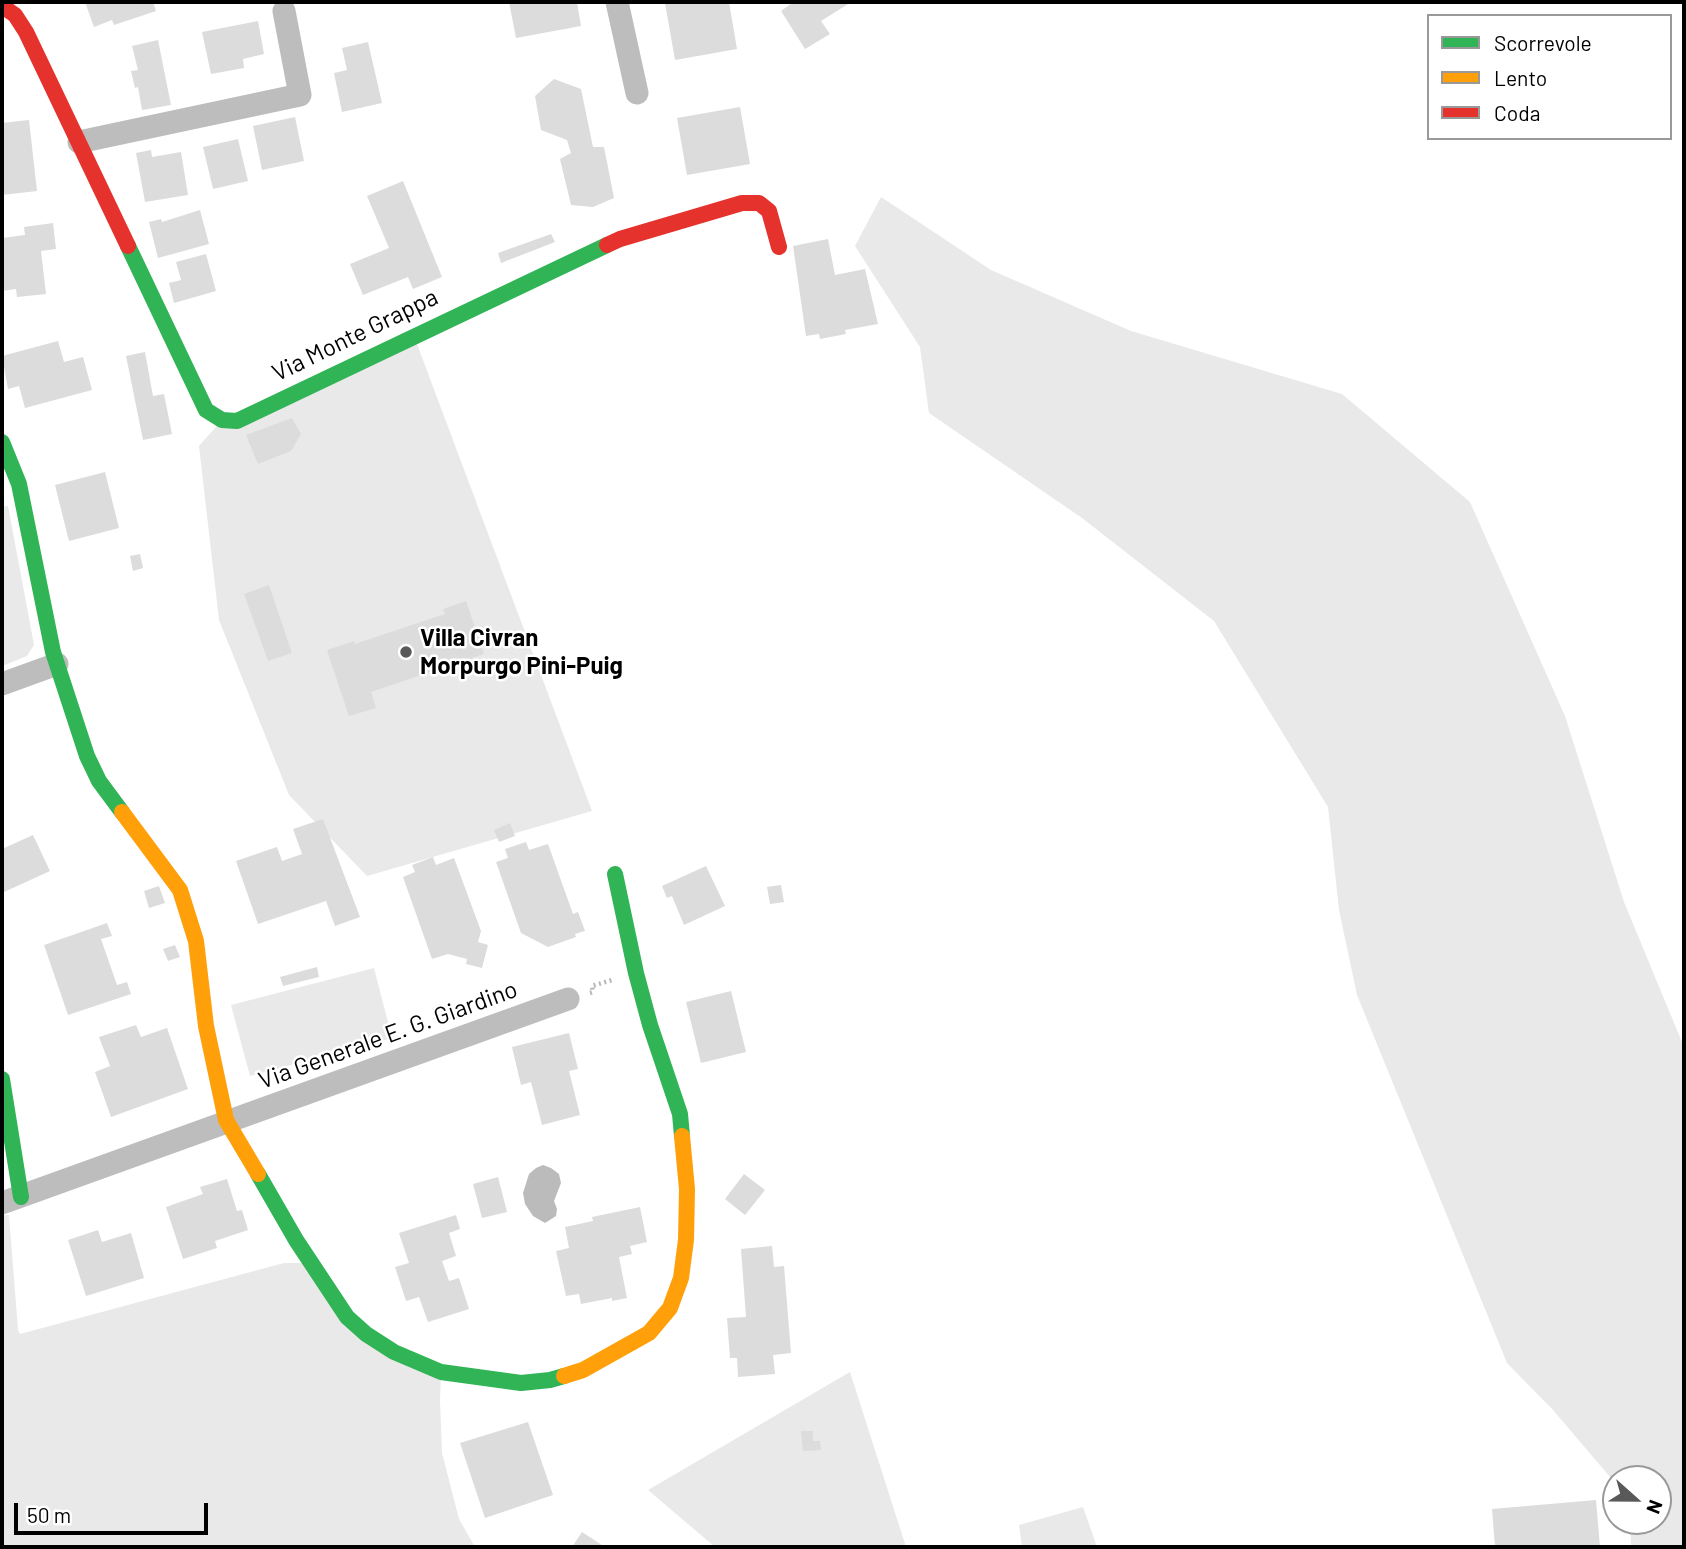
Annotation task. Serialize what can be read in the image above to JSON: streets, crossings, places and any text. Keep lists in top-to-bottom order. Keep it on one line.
{"streets":{"street":["Via Monte Grappa","Via Generale E. G. Giardino"]},"places":["Villa Civran Morpurgo Pini-Puig"],"legend":["Scorrevole","Lento","Coda"],"scale_bar":"50 m","north":"right"}
